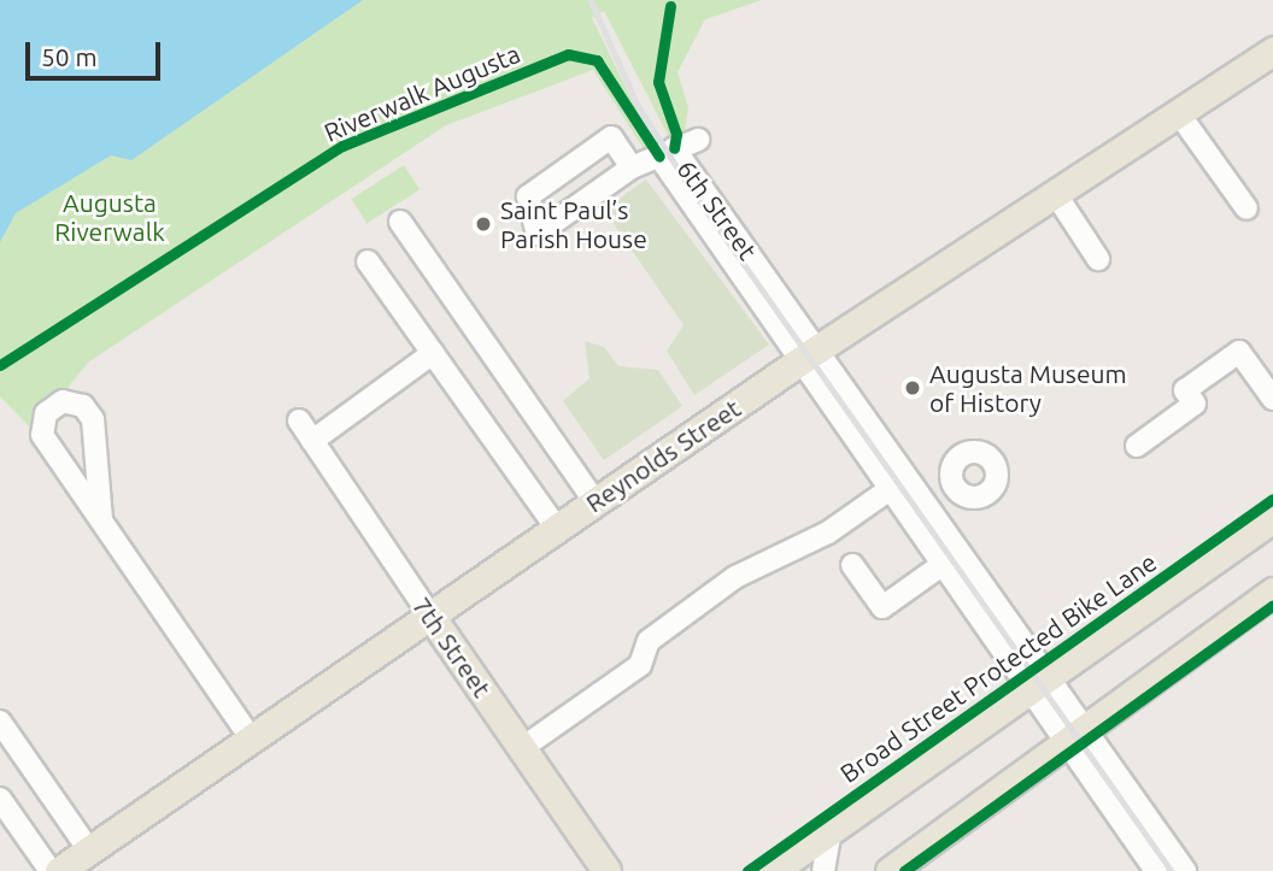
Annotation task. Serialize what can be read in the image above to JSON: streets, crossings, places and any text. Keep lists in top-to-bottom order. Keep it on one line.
{"streets":{"main road":["Reynolds Street","7th Street"],"street":["6th Street"],"cycle path":["Riverwalk Augusta","Broad Street Protected Bike Lane"]},"crossings":[["6th Street","Reynolds Street"],["Reynolds Street","7th Street"]],"parks":["Augusta Riverwalk"],"places":["Saint Paul’s Parish House","Augusta Museum of History"],"scale_bar":"50 m"}
